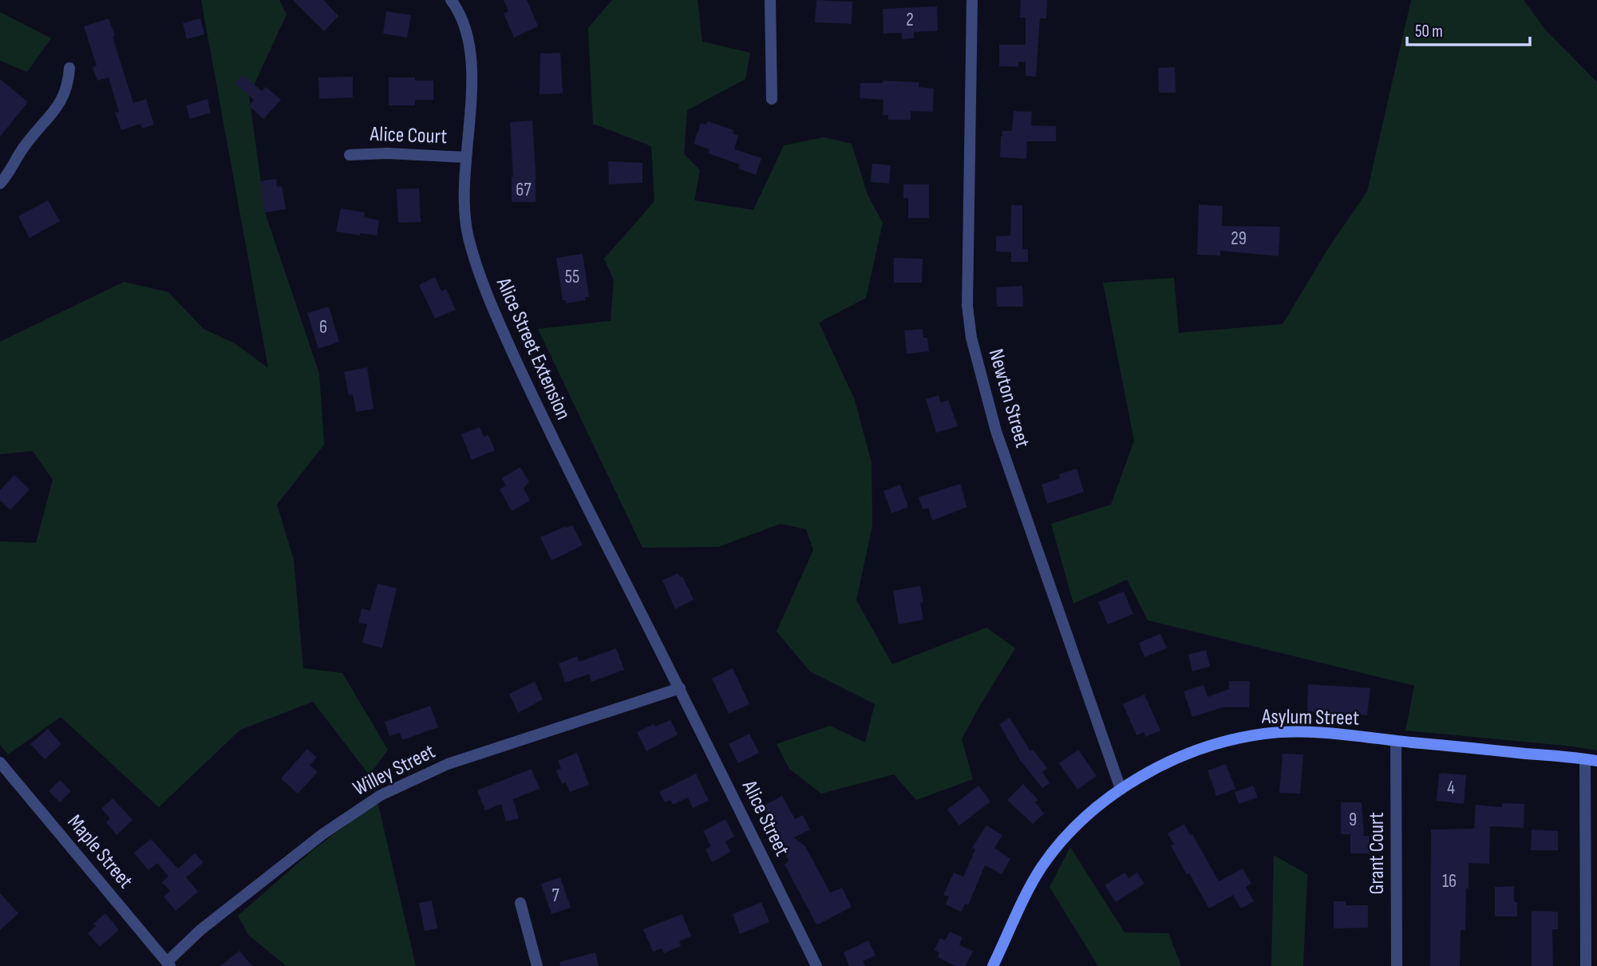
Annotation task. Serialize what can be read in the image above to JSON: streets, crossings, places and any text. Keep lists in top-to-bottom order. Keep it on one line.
{"streets":{"street":["Alice Court","Alice Street Extension","Newton Street","Asylum Street","Willey Street","Alice Street","Maple Street","Grant Court"]},"crossings":[["Alice Court","Alice Street Extension"],["Alice Street Extension","Willey Street"],["Alice Street Extension","Alice Street"],["Newton Street","Asylum Street"],["Asylum Street","Grant Court"],["Willey Street","Alice Street"],["Willey Street","Maple Street"]],"house_numbers":["2","67","29","55","6","4","9","16","7"],"scale_bar":"50 m"}
